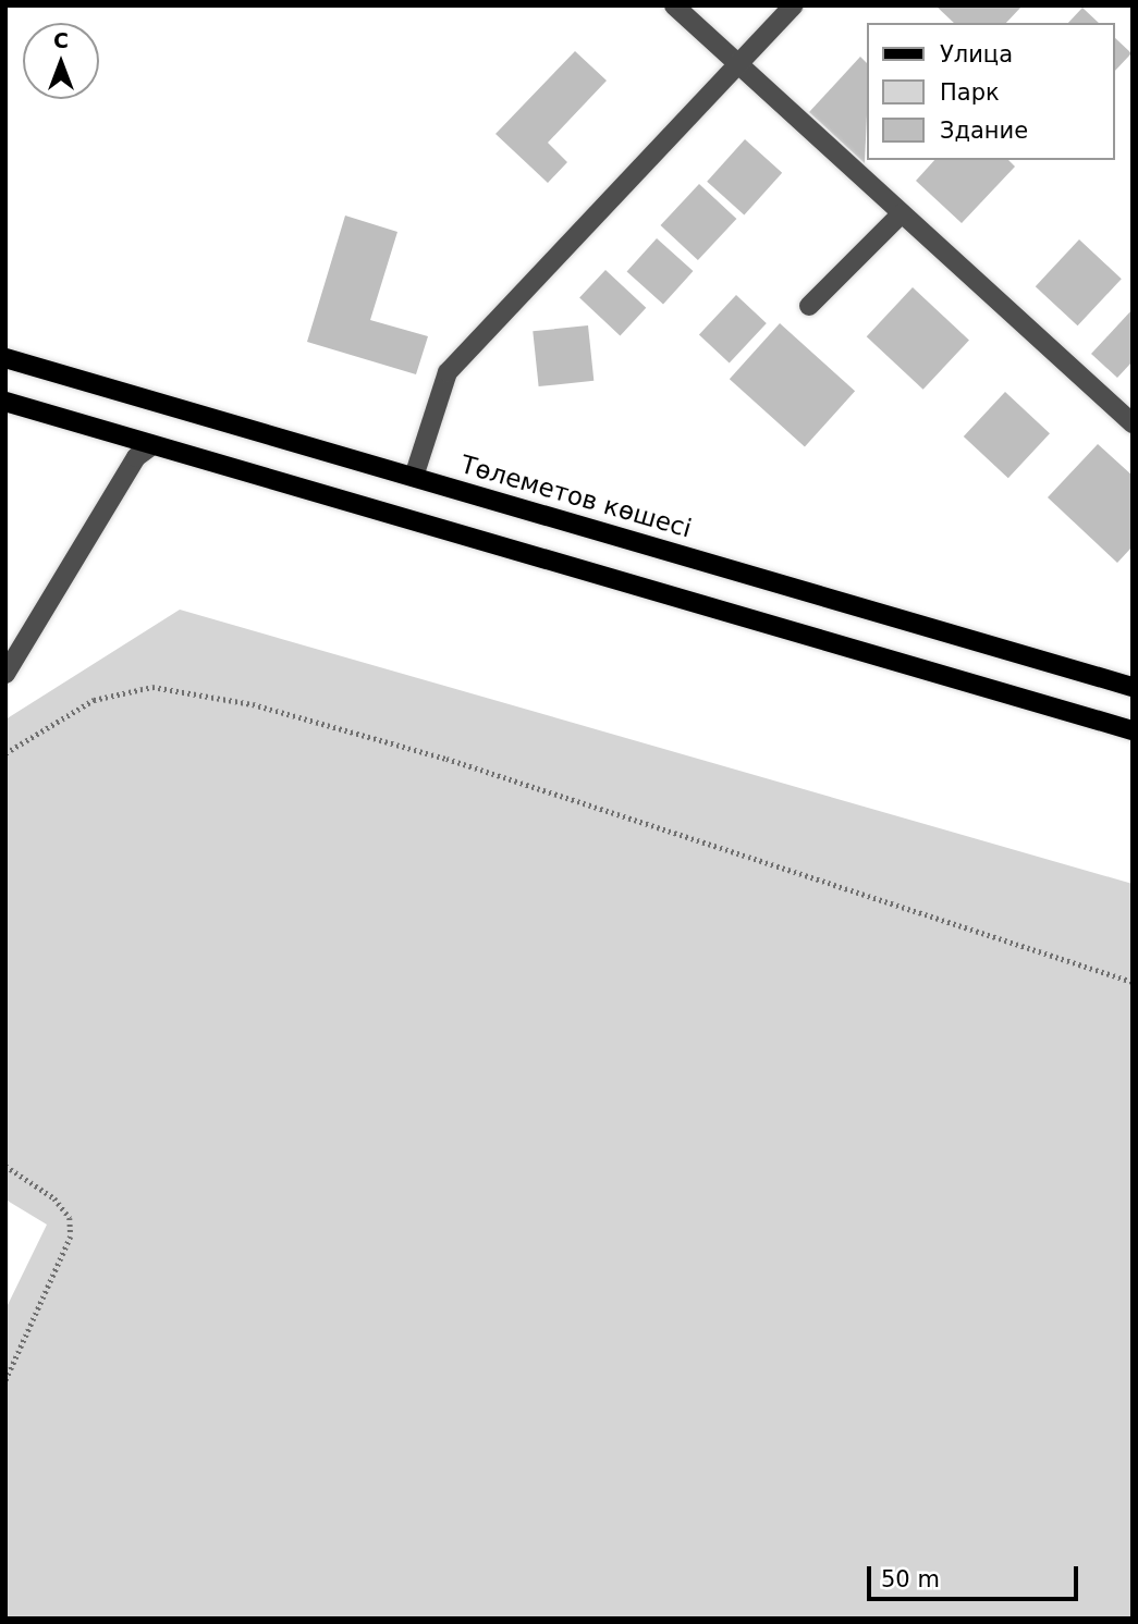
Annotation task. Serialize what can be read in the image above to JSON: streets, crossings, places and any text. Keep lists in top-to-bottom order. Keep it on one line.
{"streets":{"main road":["Төлеметов көшесі"]},"legend":["Улица","Парк","Здание"],"scale_bar":"50 m","north":"top"}
